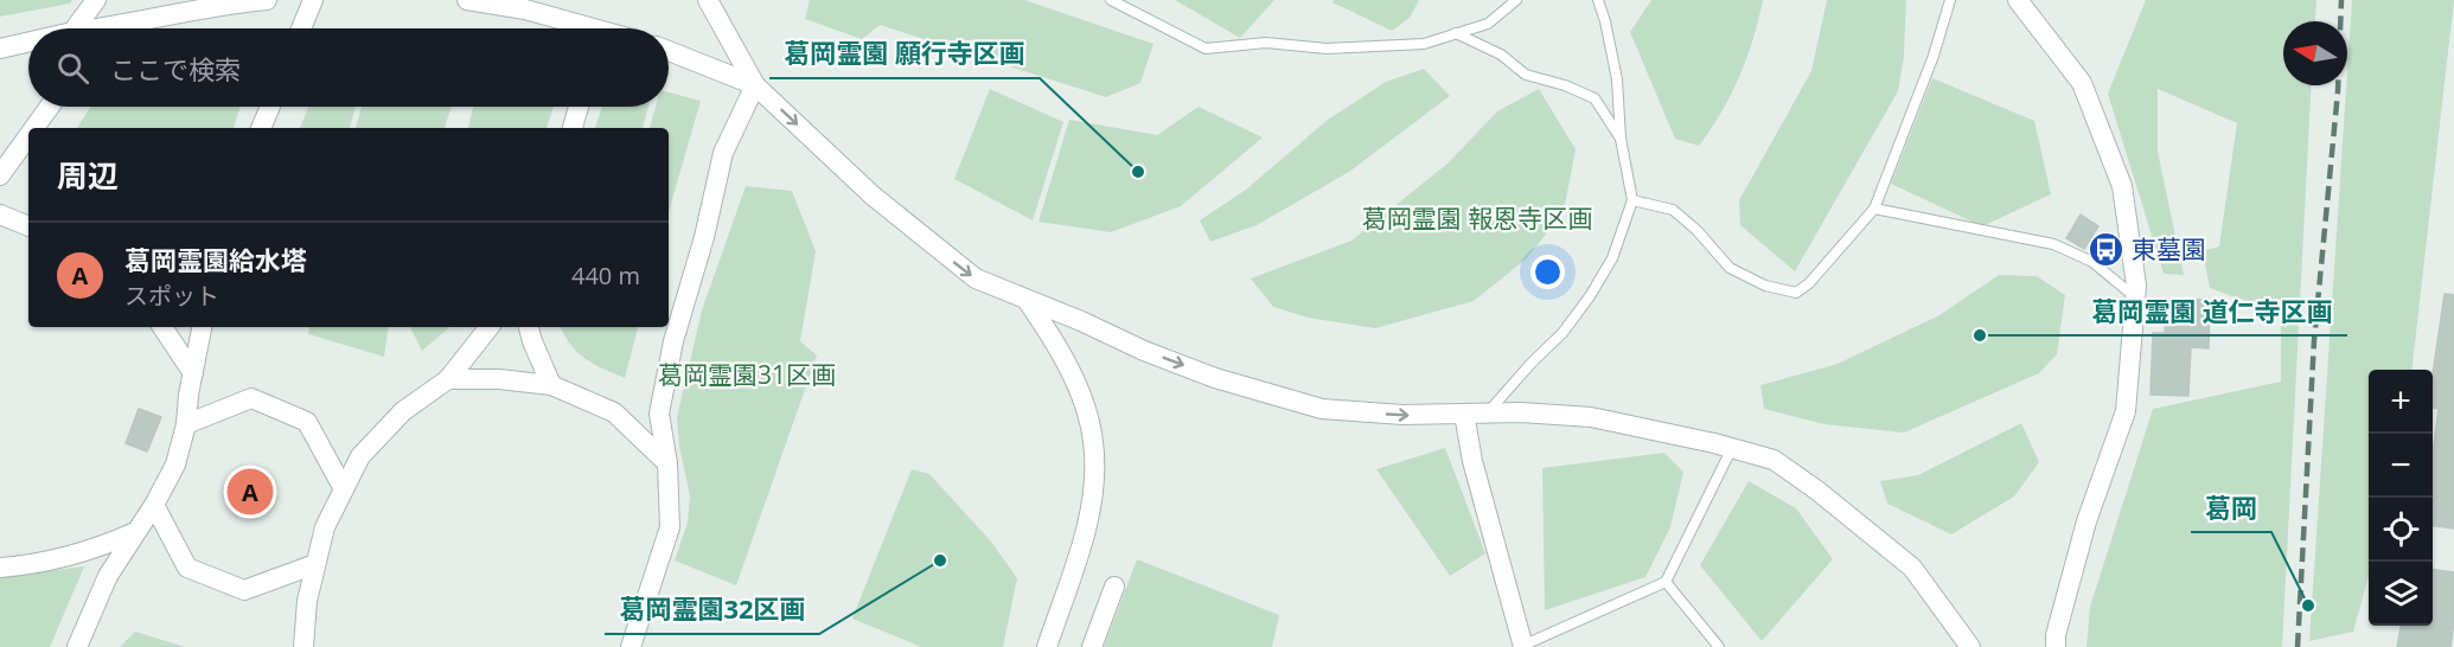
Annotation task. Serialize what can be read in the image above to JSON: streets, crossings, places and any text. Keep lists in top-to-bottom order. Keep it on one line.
{"parks":["葛岡霊園 報恩寺区画","葛岡霊園31区画"],"places":{"other":["葛岡霊園 願行寺区画","葛岡霊園 道仁寺区画","葛岡霊園32区画","葛岡"],"bus stop":["東墓園"]},"north":"left","page":{"search":"ここで検索","heading":"周辺","list":[{"mark":"A","name":"葛岡霊園給水塔","note":"スポット","value":"440 m"}],"map_buttons":["+","−"],"pins":"A"}}
